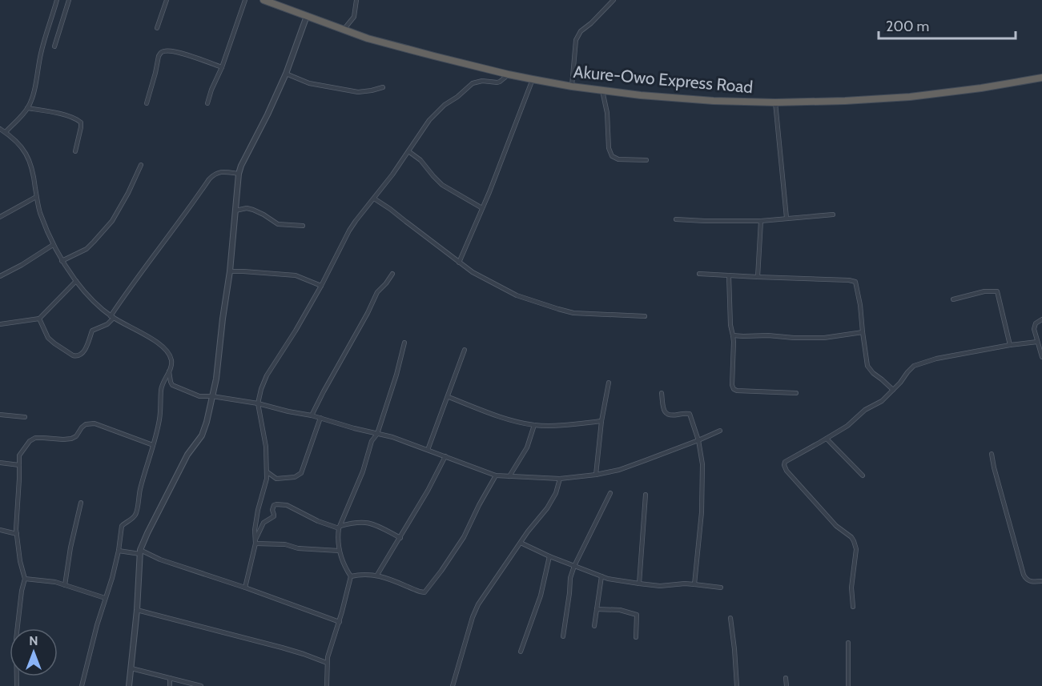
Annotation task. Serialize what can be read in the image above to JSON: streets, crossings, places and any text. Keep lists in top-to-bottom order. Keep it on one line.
{"streets":{"highway":["Akure-Owo Express Road"]},"scale_bar":"200 m","north":"top"}
